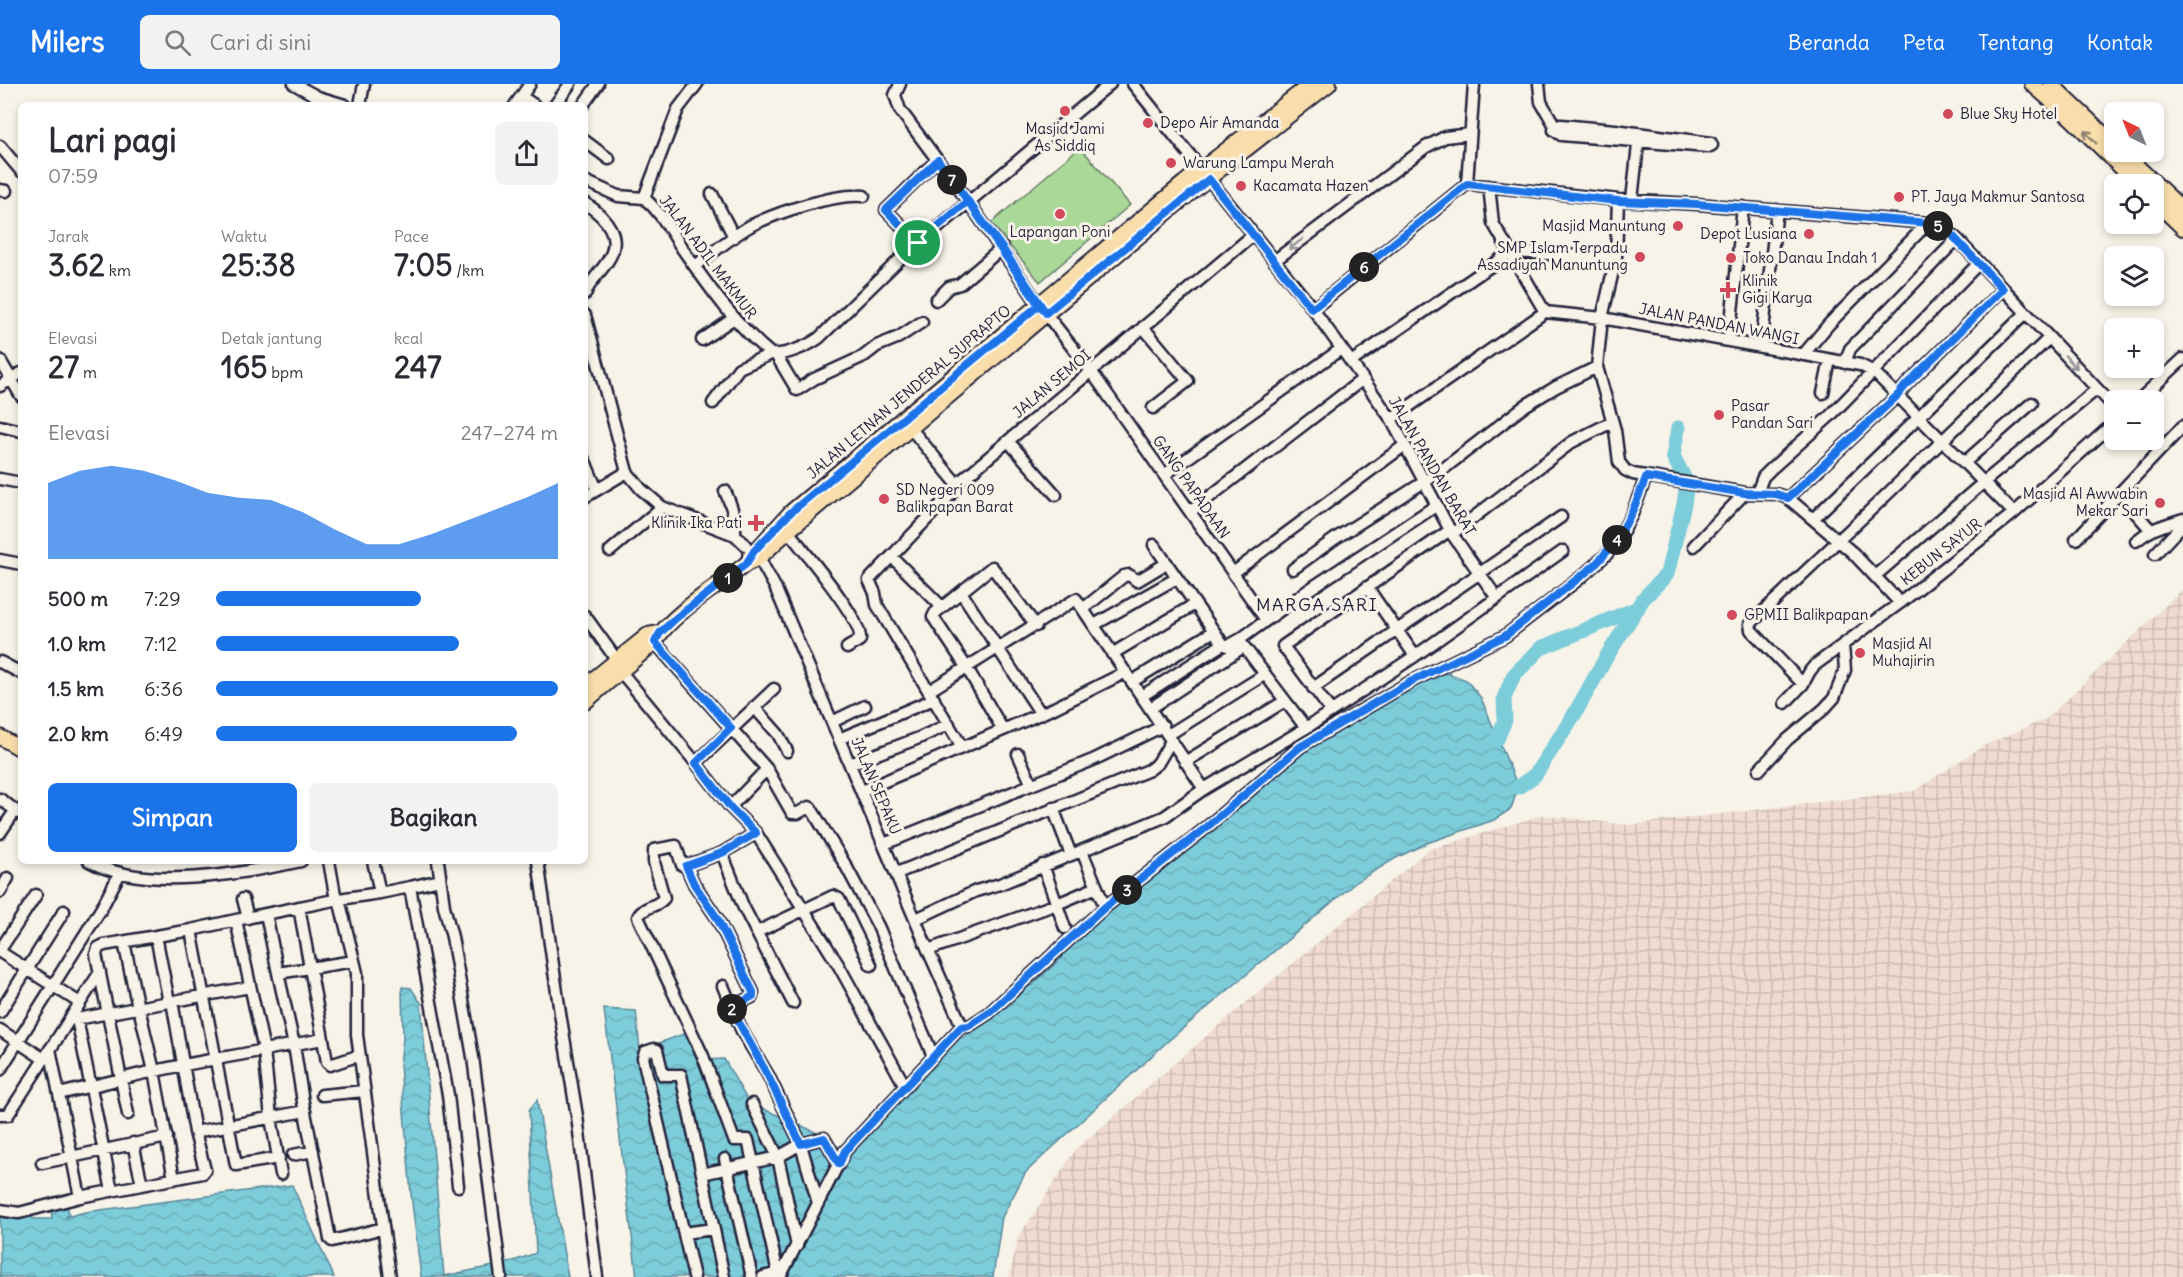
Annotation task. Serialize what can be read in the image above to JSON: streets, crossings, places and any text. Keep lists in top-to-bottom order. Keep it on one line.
{"streets":{"main road":["JALAN LETNAN JENDERAL SUPRAPTO"],"street":["JALAN ADIL MAKMUR","JALAN PANDAN WANGI","JALAN SEMOI","JALAN PANDAN BARAT","GANG PAPADAAN","KEBUN SAYUR","JALAN SEPAKU"]},"crossings":[["JALAN PANDAN WANGI","KEBUN SAYUR"],["JALAN SEMOI","JALAN PANDAN BARAT"],["JALAN SEMOI","GANG PAPADAAN"],["JALAN LETNAN JENDERAL SUPRAPTO","JALAN PANDAN BARAT"],["JALAN LETNAN JENDERAL SUPRAPTO","JALAN SEPAKU"]],"districts":["MARGA SARI"],"places":{"other":["Masjid Jami As Siddiq","Blue Sky Hotel","Depo Air Amanda","Warung Lampu Merah","Kacamata Hazen","PT. Jaya Makmur Santosa","Lapangan Poni","Masjid Manuntung","Depot Lusiana","SMP Islam Terpadu Assadiyah Manuntung","Toko Danau Indah 1","Pasar Pandan Sari","SD Negeri 009 Balikpapan Barat","Masjid Al Awwabin Mekar Sari","GPMII Balikpapan","Masjid Al Muhajirin"],"health":["Klinik Gigi Karya","Klinik Ika Pati"]},"north":"top left","page":{"header":"Milers","search":"Cari di sini","nav":["Beranda","Peta","Tentang","Kontak"],"map_buttons":["+","−"],"heading":["Lari pagi","07:59"],"pins":["7","5","6","4","1","3","2"],"stats":[["Jarak","3.62 km"],["Waktu","25:38"],["Pace","7:05 /km"],["Elevasi","27 m"],["Detak jantung","165 bpm"],["kcal","247"]],"chart":["Elevasi","247–274 m"],"list":[{"name":"500 m","note":"7:29"},{"name":"1.0 km","note":"7:12"},{"name":"1.5 km","note":"6:36"},{"name":"2.0 km","note":"6:49"}],"buttons":["Simpan","Bagikan"]}}
